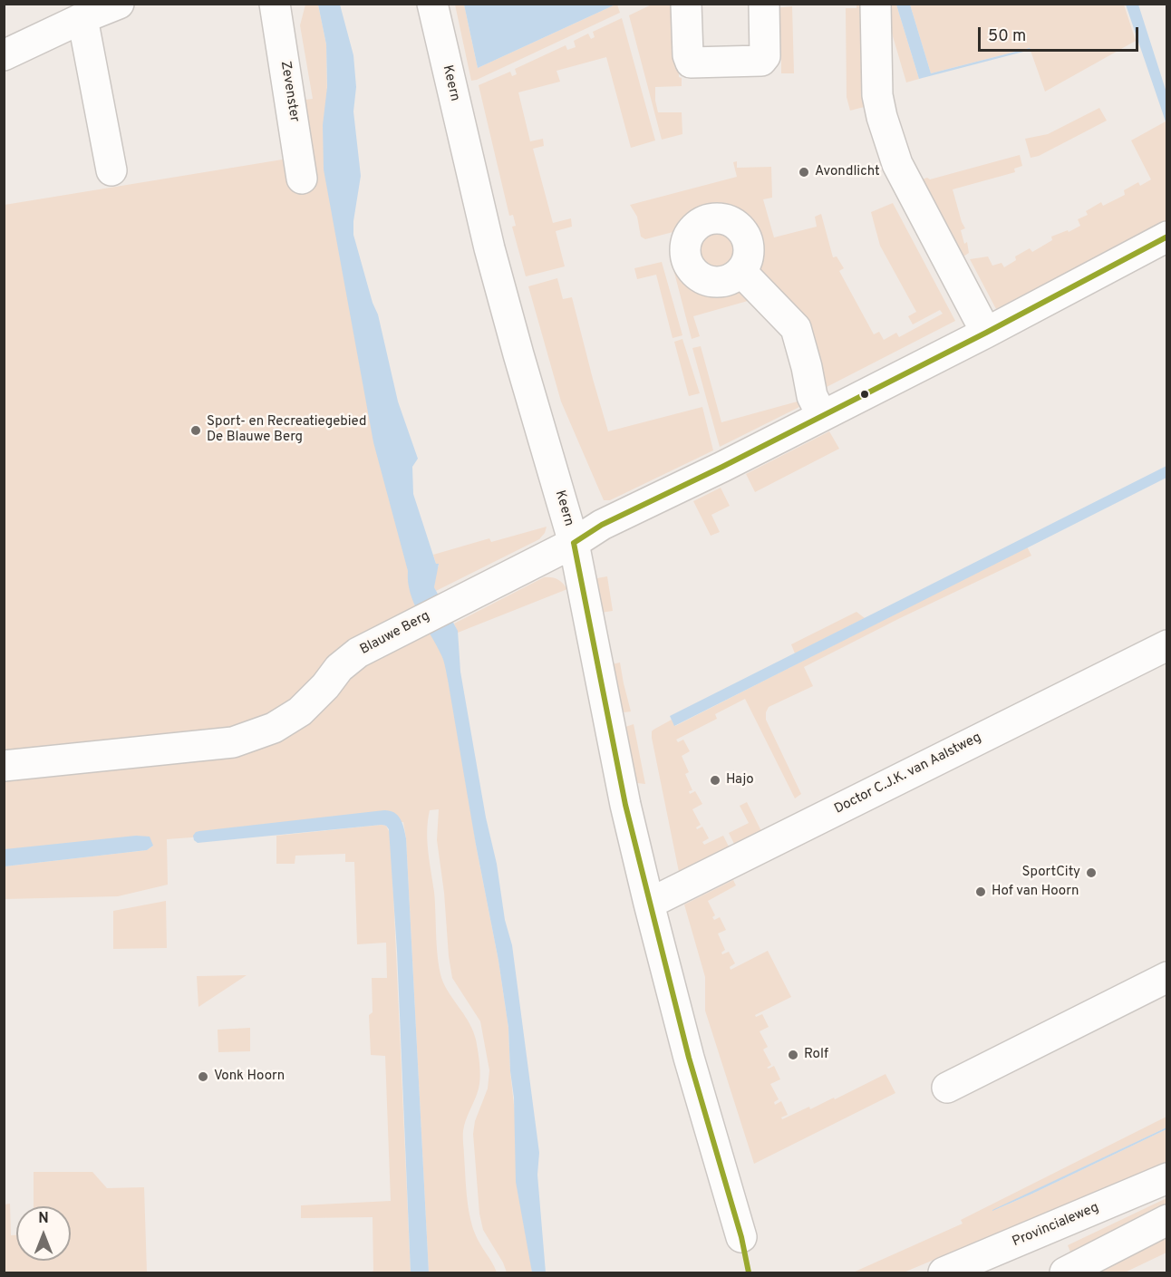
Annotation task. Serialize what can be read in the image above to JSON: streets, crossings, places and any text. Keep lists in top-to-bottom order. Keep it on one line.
{"streets":{"street":["Keern","Zevenster","Blauwe Berg","Doctor C.J.K. van Aalstweg","Provincialeweg"]},"crossings":[["Keern","Blauwe Berg"],["Keern","Doctor C.J.K. van Aalstweg"]],"places":["Avondlicht","Sport- en Recreatiegebied De Blauwe Berg","Hajo","SportCity","Hof van Hoorn","Rolf","Vonk Hoorn"],"scale_bar":"50 m","north":"top"}
